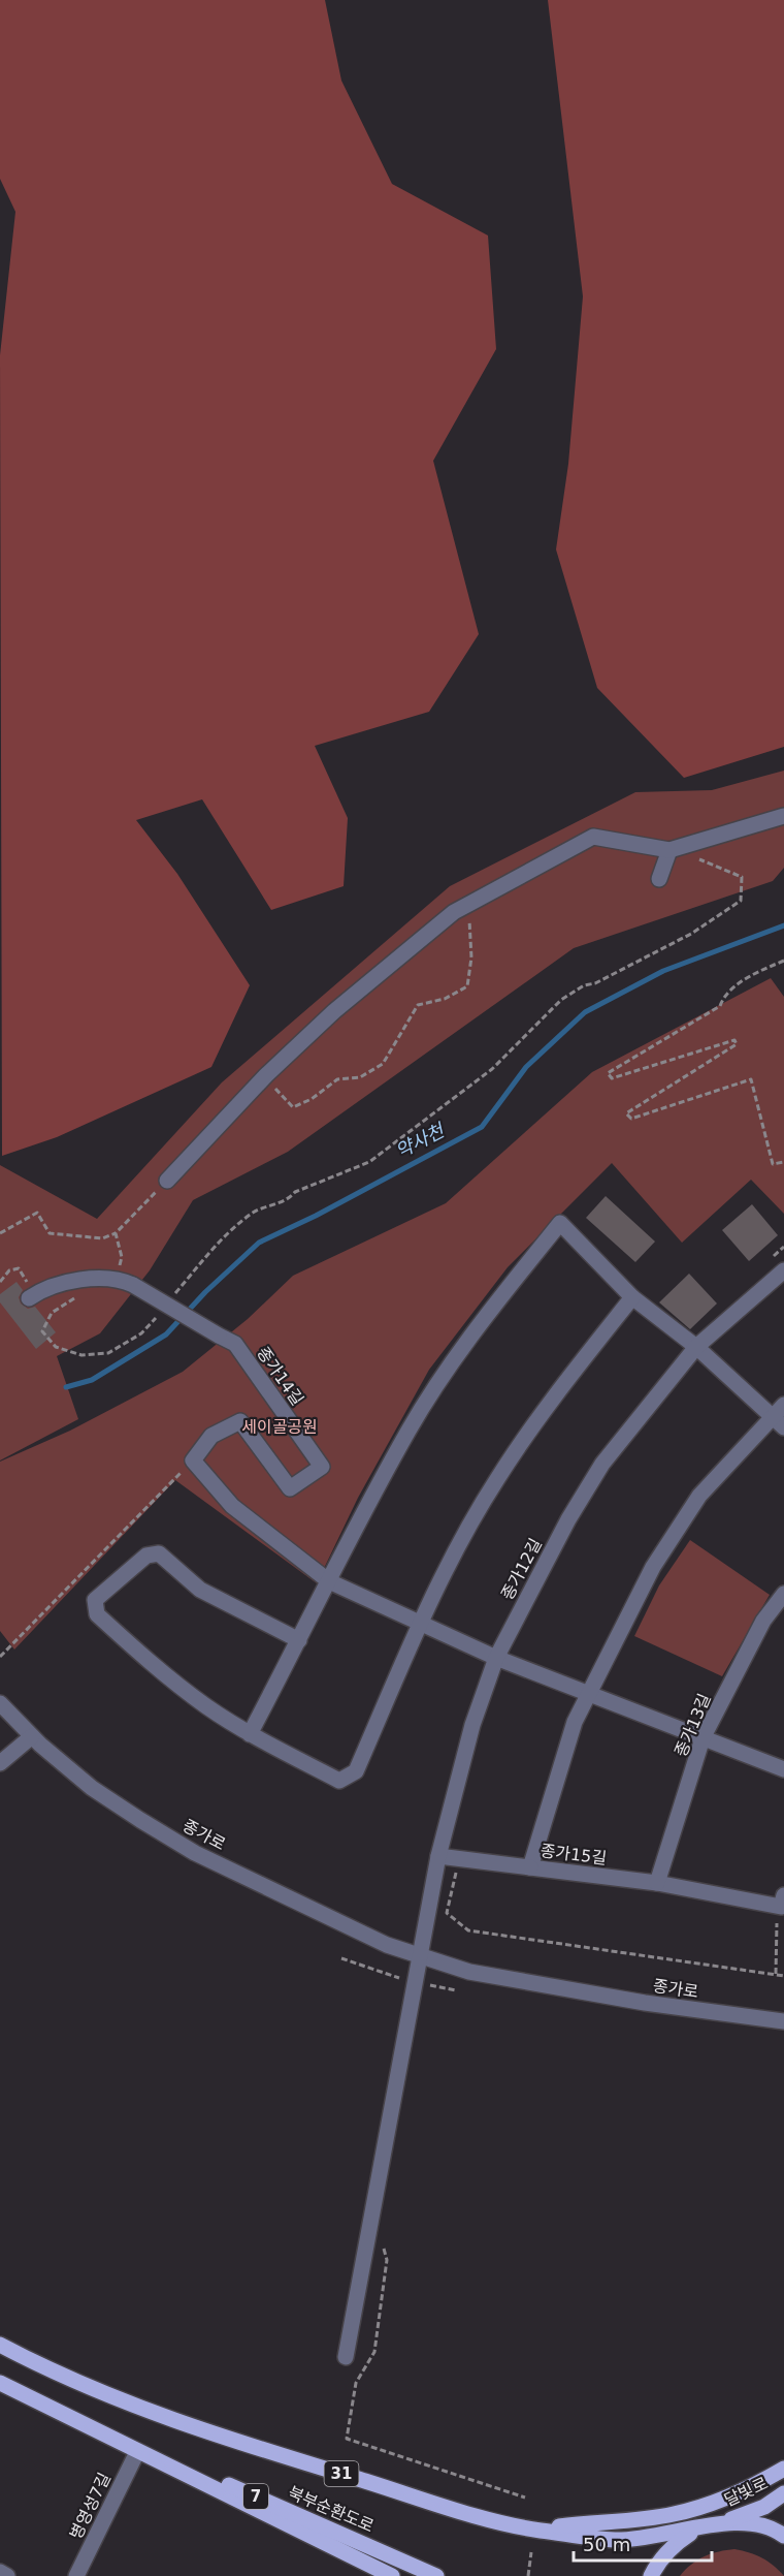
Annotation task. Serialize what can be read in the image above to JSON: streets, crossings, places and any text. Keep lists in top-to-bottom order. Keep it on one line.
{"streets":{"main road":["31","달빛로","7","북부순환도로"],"street":["종가14길","종가12길","종가13길","종가로","종가15길","병영성7길"]},"crossings":[["종가12길","종가로"],["종가13길","종가15길"],["31","달빛로"],["병영성7길","북부순환도로"]],"water":["약사천"],"parks":["세이골공원"],"scale_bar":"50 m"}
